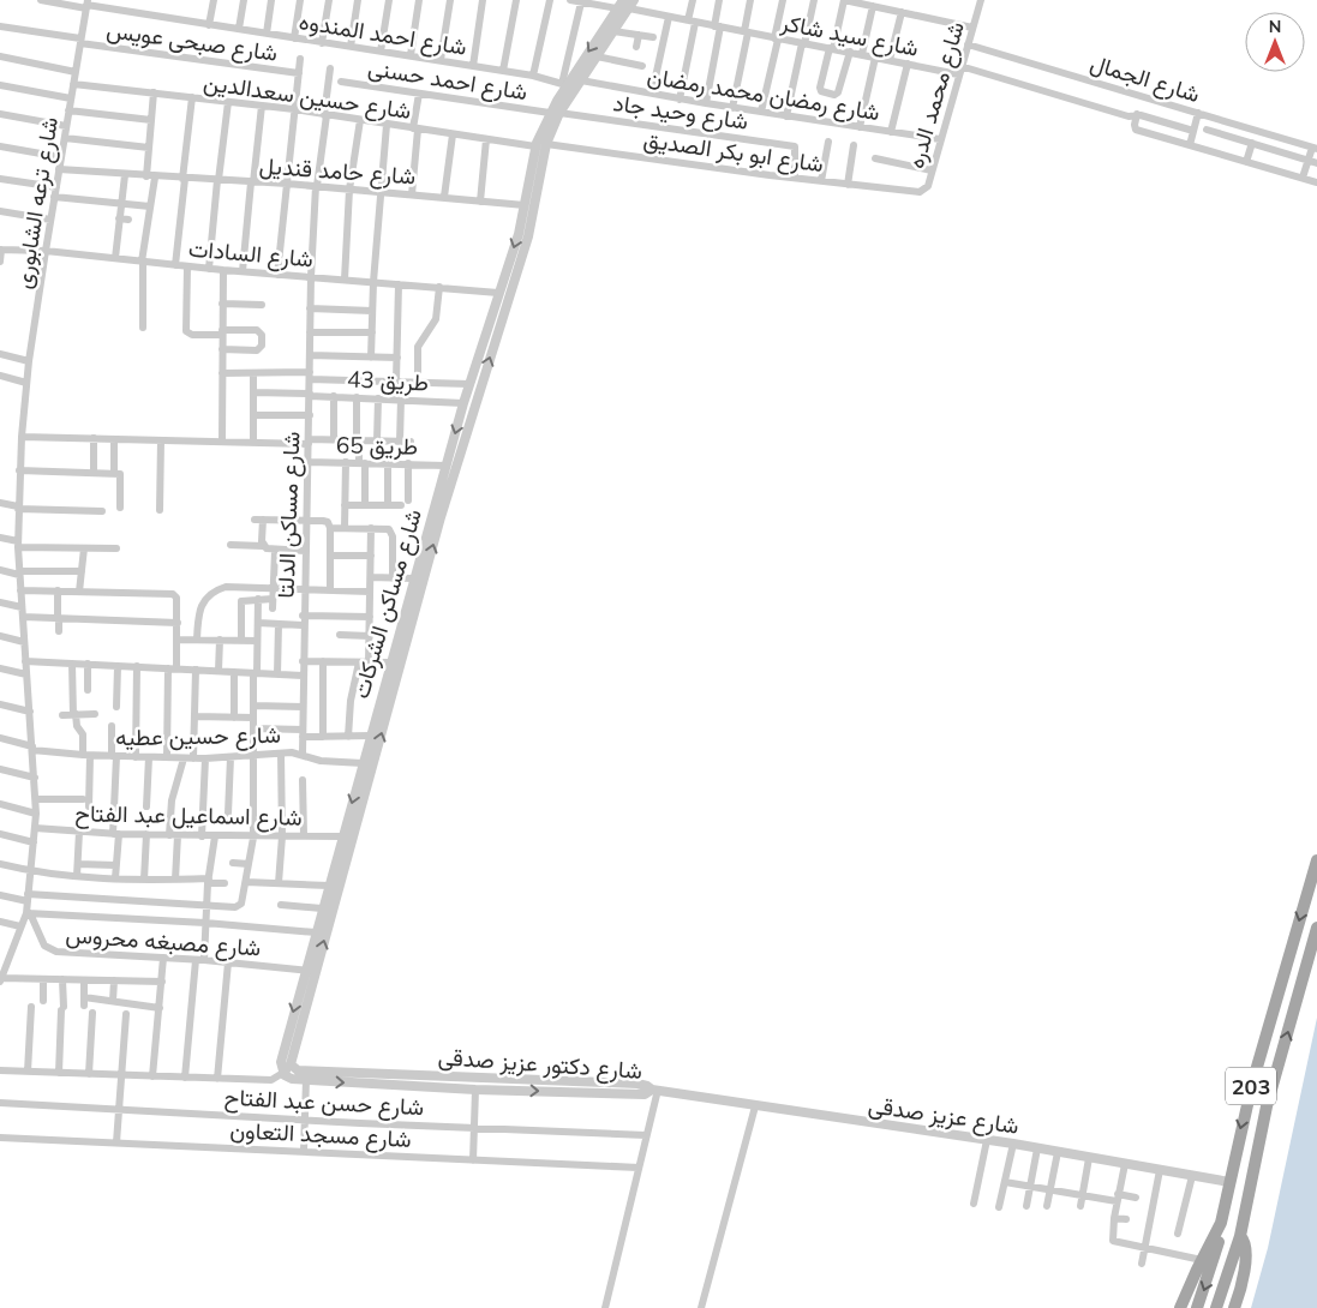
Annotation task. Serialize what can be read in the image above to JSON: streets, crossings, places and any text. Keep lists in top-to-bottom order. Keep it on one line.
{"streets":{"main road":["203"],"street":["شارع احمد المندوه","شارع سيد شاكر","شارع صبحى عويس","شارع الجمال","شارع احمد حسنى","شارع رمضان محمد رمضان","شارع محمد الدره","شارع حسين سعدالدين","شارع وحيد جاد","شارع ابو بكر الصديق","شارع حامد قنديل","شارع ترعه الشابورى","شارع السادات","طريق 43","طريق 65","شارع مساكن الدلتا","شارع مساكن الشركات","شارع حسين عطيه","شارع اسماعيل عبد الفتاح","شارع مصبغه محروس","شارع دكتور عزيز صدقى","شارع حسن عبد الفتاح","شارع عزيز صدقى","شارع مسجد التعاون"]},"crossings":[["شارع احمد المندوه","شارع ترعه الشابورى"],["شارع سيد شاكر","شارع محمد الدره"],["شارع صبحى عويس","شارع ترعه الشابورى"],["شارع الجمال","شارع محمد الدره"],["شارع احمد حسنى","شارع وحيد جاد"],["شارع رمضان محمد رمضان","شارع محمد الدره"],["شارع محمد الدره","شارع ابو بكر الصديق"],["شارع حسين سعدالدين","شارع ابو بكر الصديق"],["شارع حسين سعدالدين","شارع ترعه الشابورى"],["شارع حسين سعدالدين","شارع مساكن الدلتا"],["شارع حسين سعدالدين","شارع مساكن الشركات"],["شارع ابو بكر الصديق","شارع مساكن الشركات"],["شارع حامد قنديل","شارع ترعه الشابورى"],["شارع حامد قنديل","شارع مساكن الدلتا"],["شارع حامد قنديل","شارع مساكن الشركات"],["شارع ترعه الشابورى","شارع السادات"],["شارع ترعه الشابورى","شارع حسين عطيه"],["شارع ترعه الشابورى","شارع اسماعيل عبد الفتاح"],["شارع ترعه الشابورى","شارع مصبغه محروس"],["شارع السادات","شارع مساكن الدلتا"],["شارع السادات","شارع مساكن الشركات"],["طريق 43","شارع مساكن الدلتا"],["طريق 43","شارع مساكن الشركات"],["طريق 65","شارع مساكن الدلتا"],["طريق 65","شارع مساكن الشركات"],["شارع مساكن الدلتا","شارع حسين عطيه"],["شارع مساكن الشركات","شارع حسين عطيه"],["شارع مساكن الشركات","شارع اسماعيل عبد الفتاح"],["شارع مساكن الشركات","شارع مصبغه محروس"],["شارع مساكن الشركات","شارع دكتور عزيز صدقى"],["شارع دكتور عزيز صدقى","شارع عزيز صدقى"],["203","شارع عزيز صدقى"]],"north":"top"}
